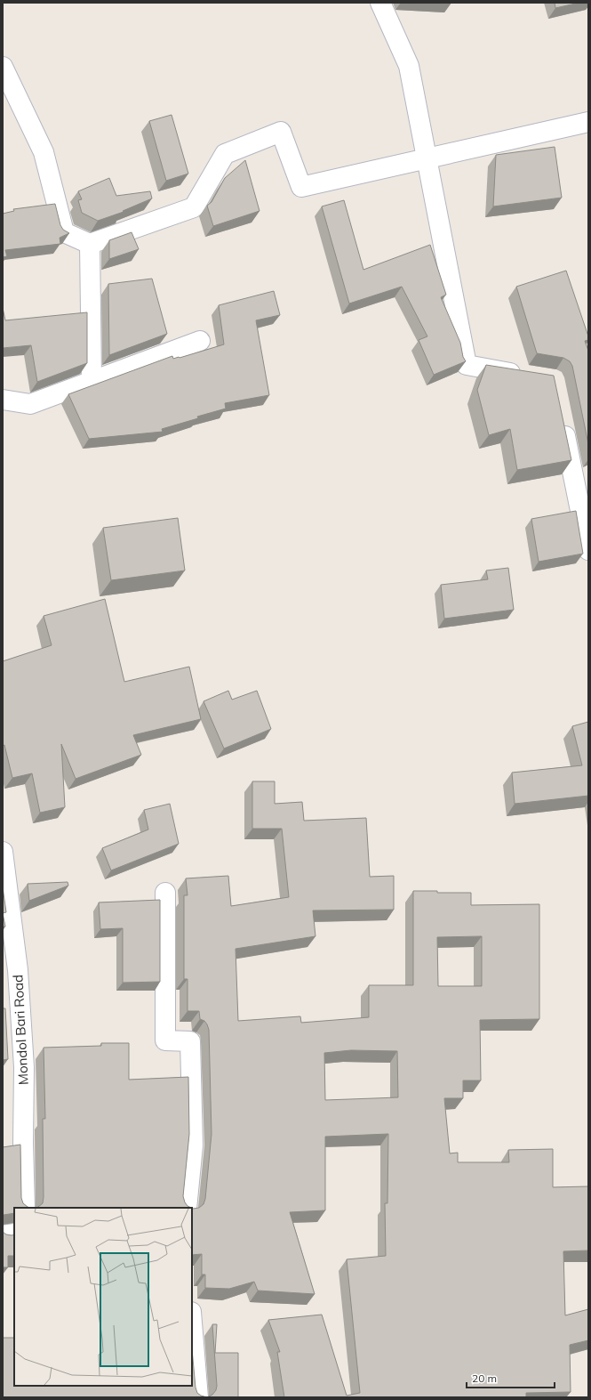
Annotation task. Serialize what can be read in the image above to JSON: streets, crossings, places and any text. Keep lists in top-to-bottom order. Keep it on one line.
{"streets":{"street":["Mondol Bari Road"]},"scale_bar":"20 m"}
